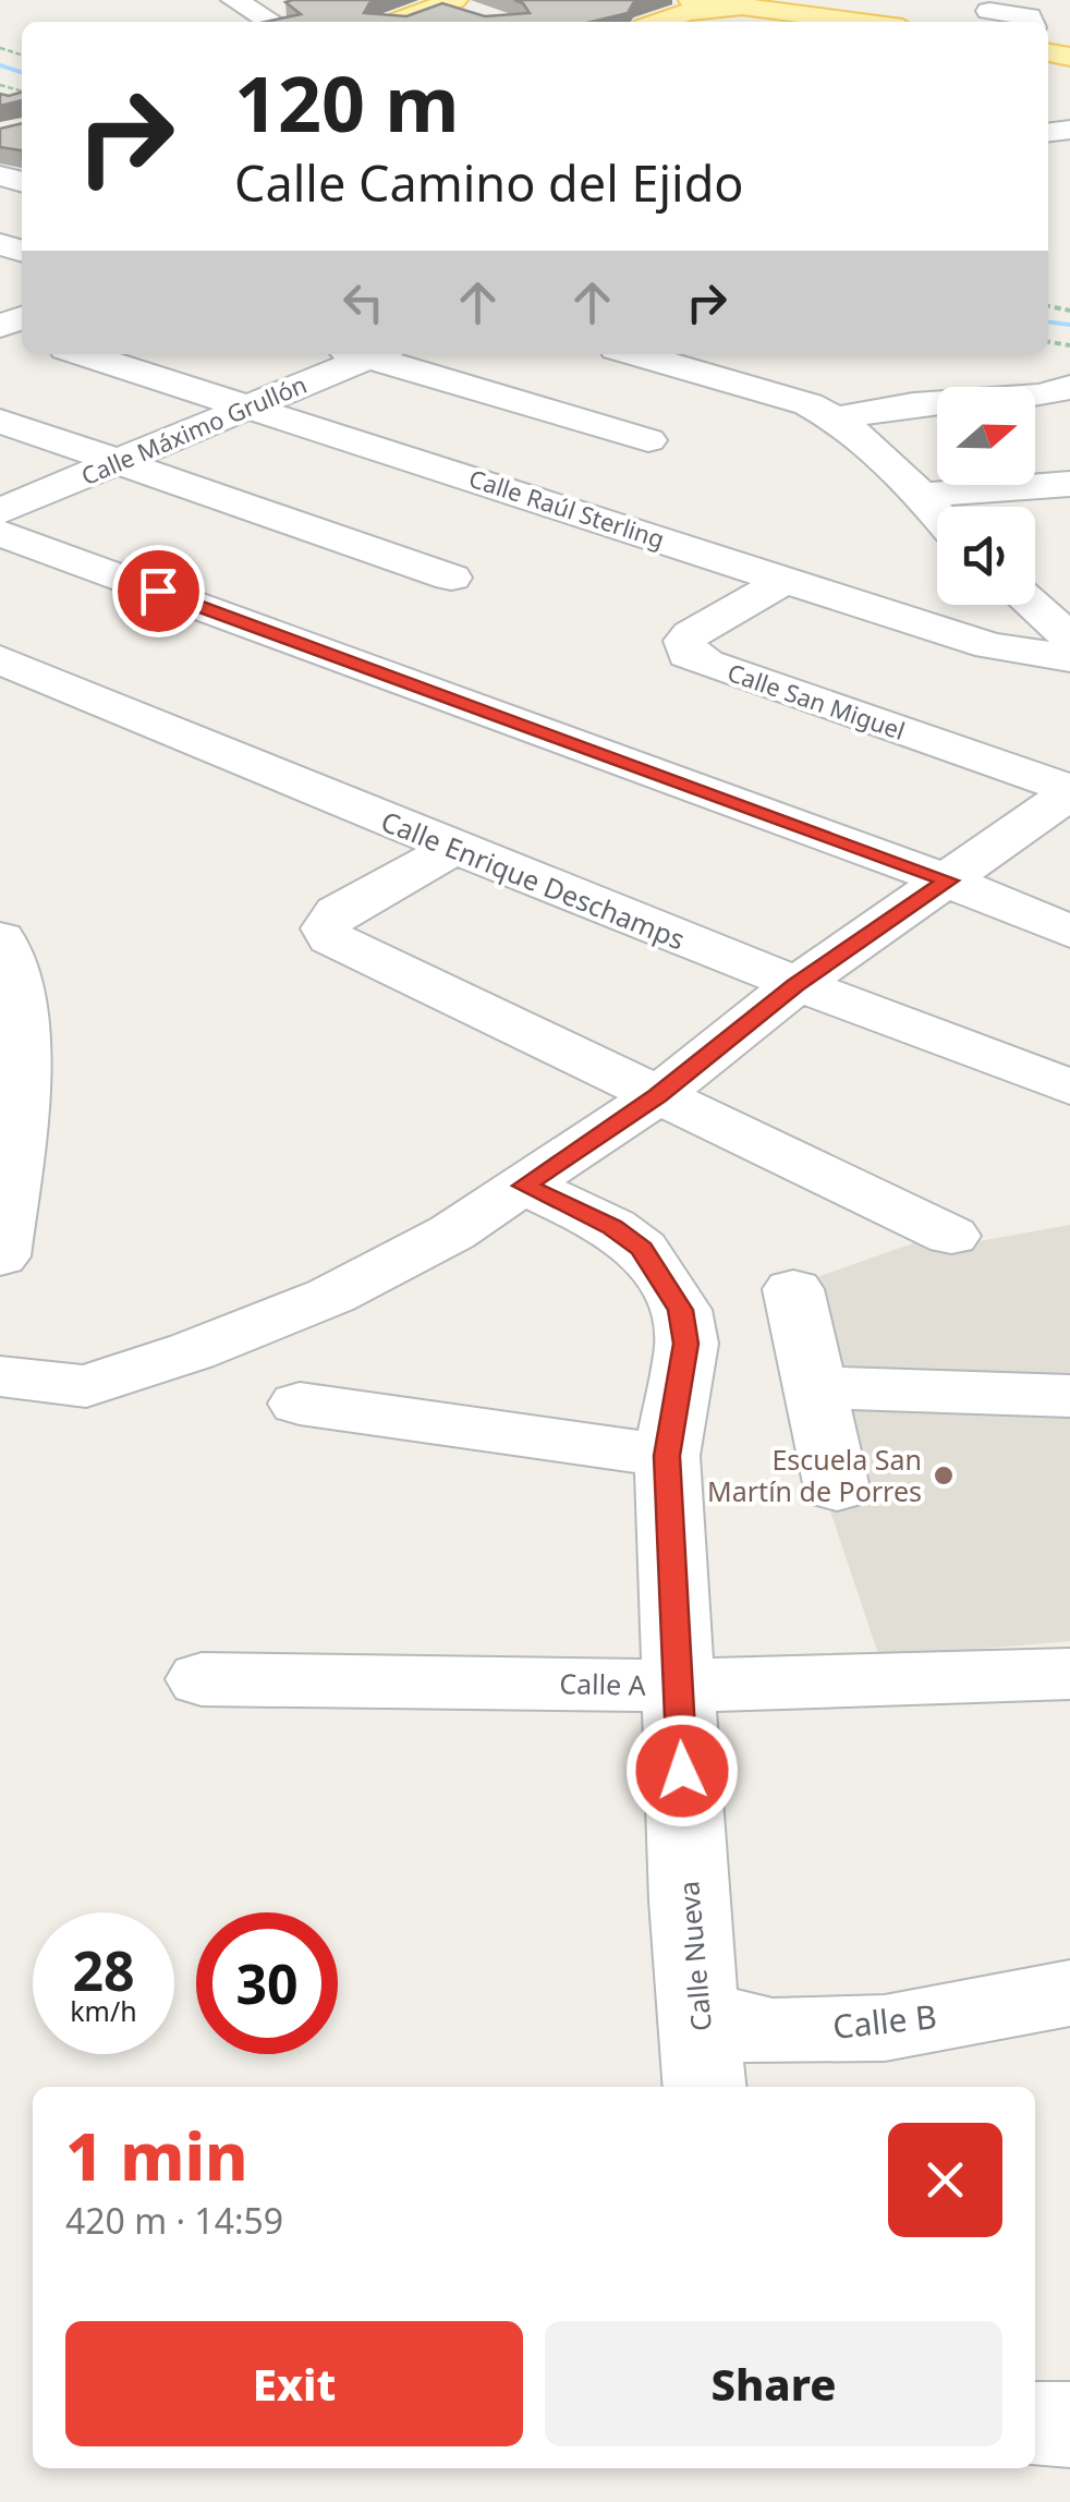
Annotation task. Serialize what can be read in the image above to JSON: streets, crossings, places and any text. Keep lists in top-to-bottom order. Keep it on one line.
{"streets":{"street":["Calle Máximo Grullón","Calle Raúl Sterling","Calle San Miguel","Calle Enrique Deschamps","Calle A","Calle Nueva","Calle B"]},"crossings":[["Calle Máximo Grullón","Calle Raúl Sterling"],["Calle Raúl Sterling","Calle San Miguel"],["Calle A","Calle Nueva"],["Calle Nueva","Calle B"]],"places":["Escuela San Martín de Porres"],"north":"right","page":{"turn":["120 m","Calle Camino del Ejido"],"speed":"28 km/h","limit":"30","heading":["1 min","420 m · 14:59"],"buttons":["Exit","Share"]}}
